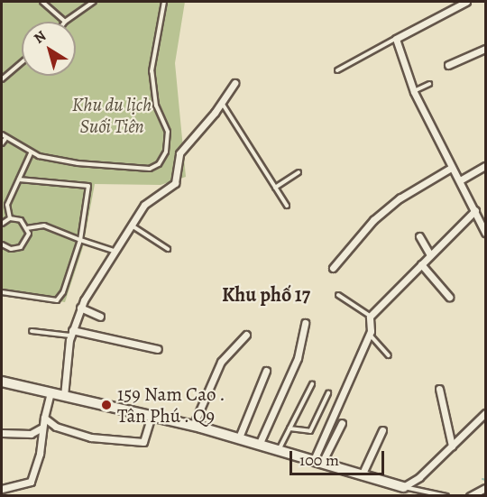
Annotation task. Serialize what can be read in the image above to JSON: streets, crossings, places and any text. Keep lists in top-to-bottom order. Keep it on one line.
{"districts":["Khu phố 17"],"parks":["Khu du lịch Suối Tiên"],"places":["159 Nam Cao . Tân Phú . Q9"],"scale_bar":"100 m","north":"top left"}
